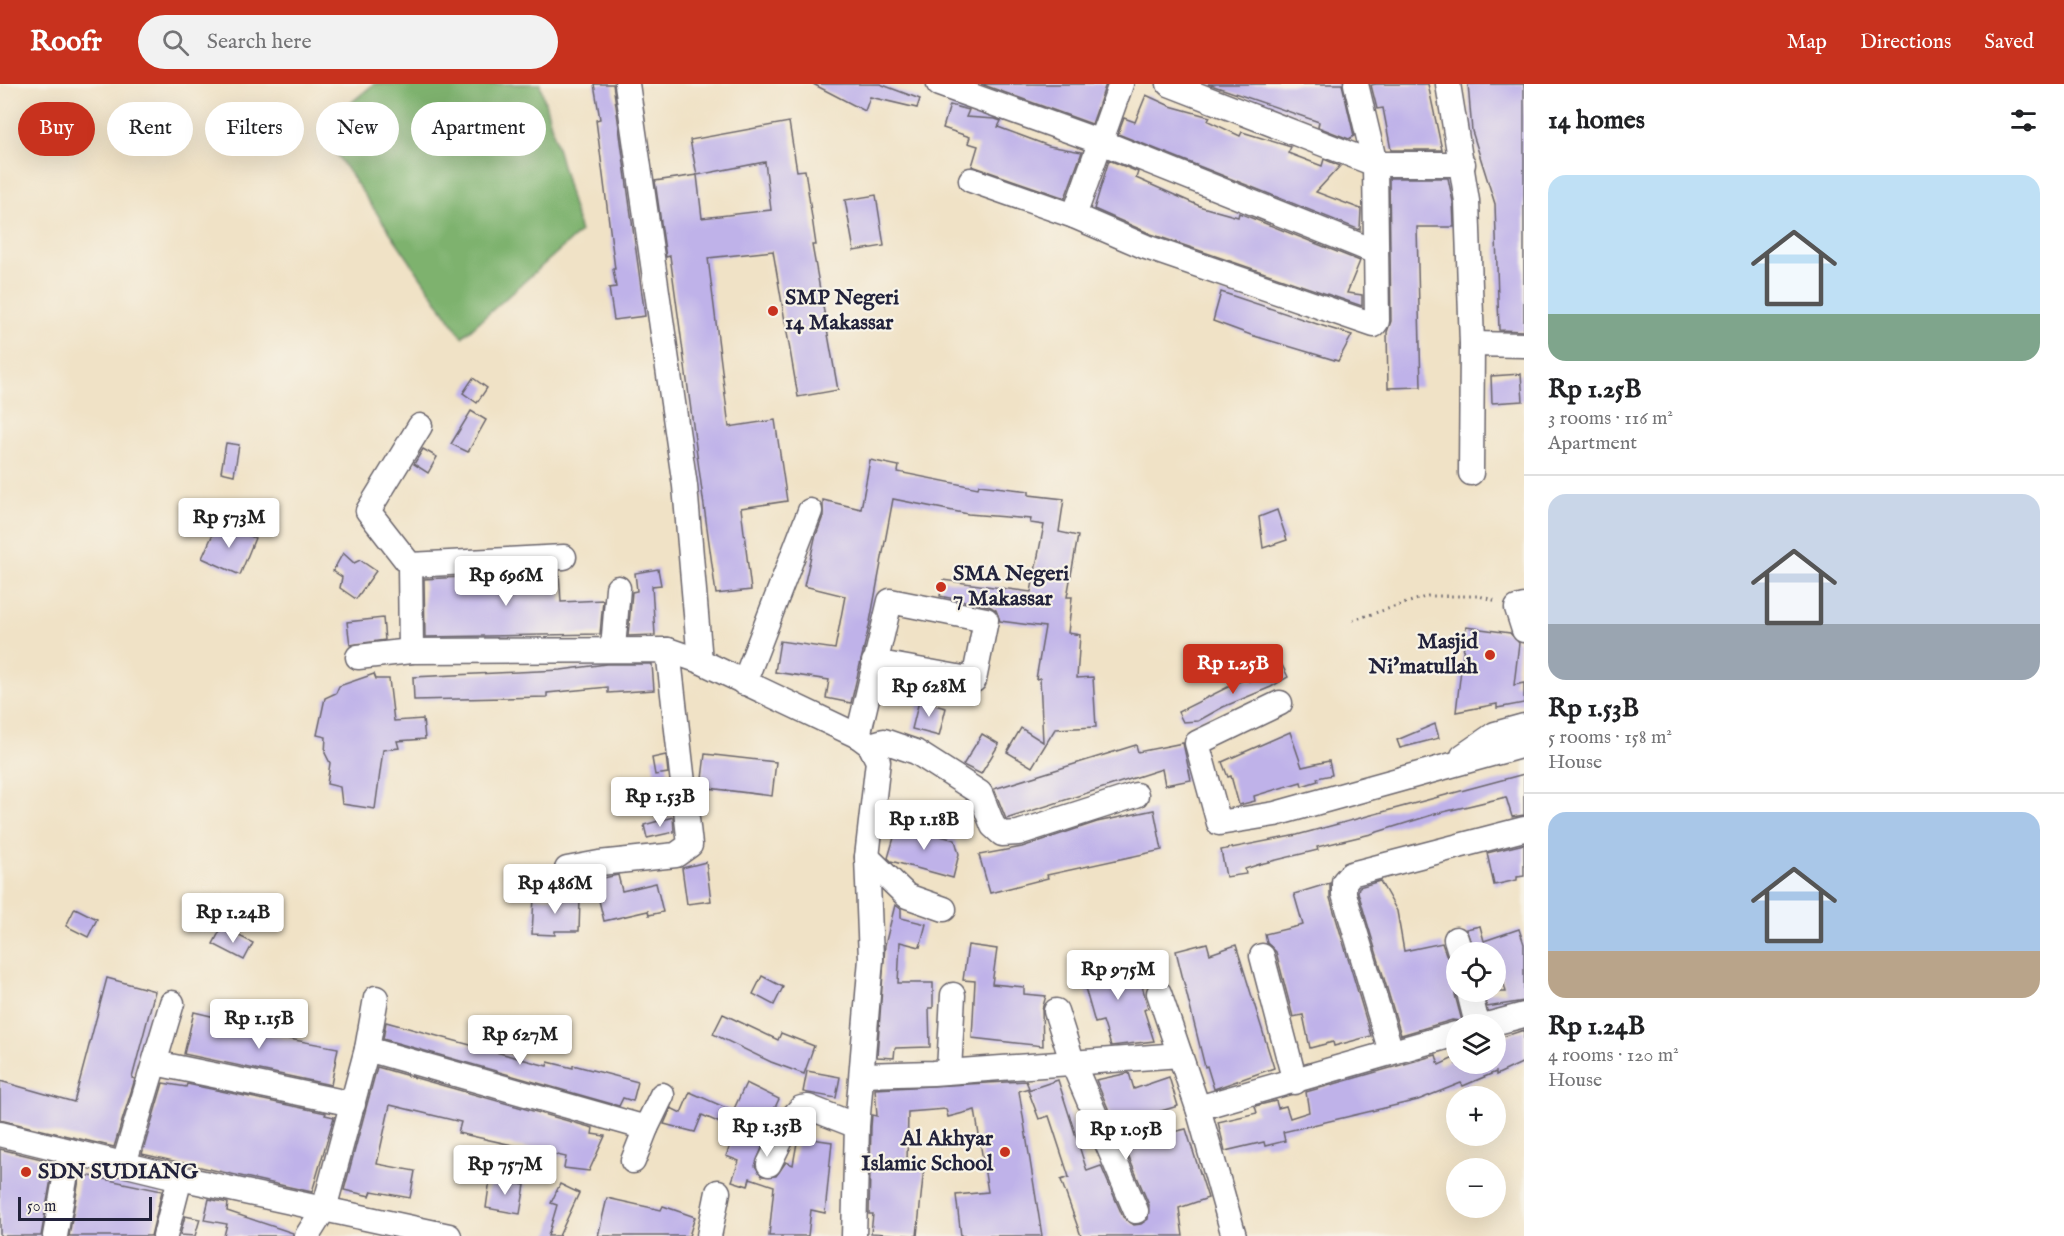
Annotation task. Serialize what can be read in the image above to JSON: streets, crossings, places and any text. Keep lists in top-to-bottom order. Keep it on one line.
{"places":["SMP Negeri 14 Makassar","SMA Negeri 7 Makassar","Masjid Ni'matullah","Al Akhyar Islamic School","SDN SUDIANG"],"scale_bar":"50 m","page":{"header":"Roofr","search":"Search here","nav":["Map","Directions","Saved"],"heading":"14 homes","chip":["Buy","Rent","Filters","New","Apartment"],"list":[{"name":"Rp 1.25B","note":"3 rooms · 116 m² · Apartment"},{"name":"Rp 1.53B","note":"5 rooms · 158 m² · House"},{"name":"Rp 1.24B","note":"4 rooms · 120 m² · House"}],"price":["Rp 573M","Rp 696M","Rp 1.25B","Rp 628M","Rp 1.53B","Rp 1.18B","Rp 486M","Rp 1.24B","Rp 975M","Rp 1.15B","Rp 627M","Rp 1.35B","Rp 1.05B","Rp 757M"],"map_buttons":["+","−"],"scale":"50 m"}}
